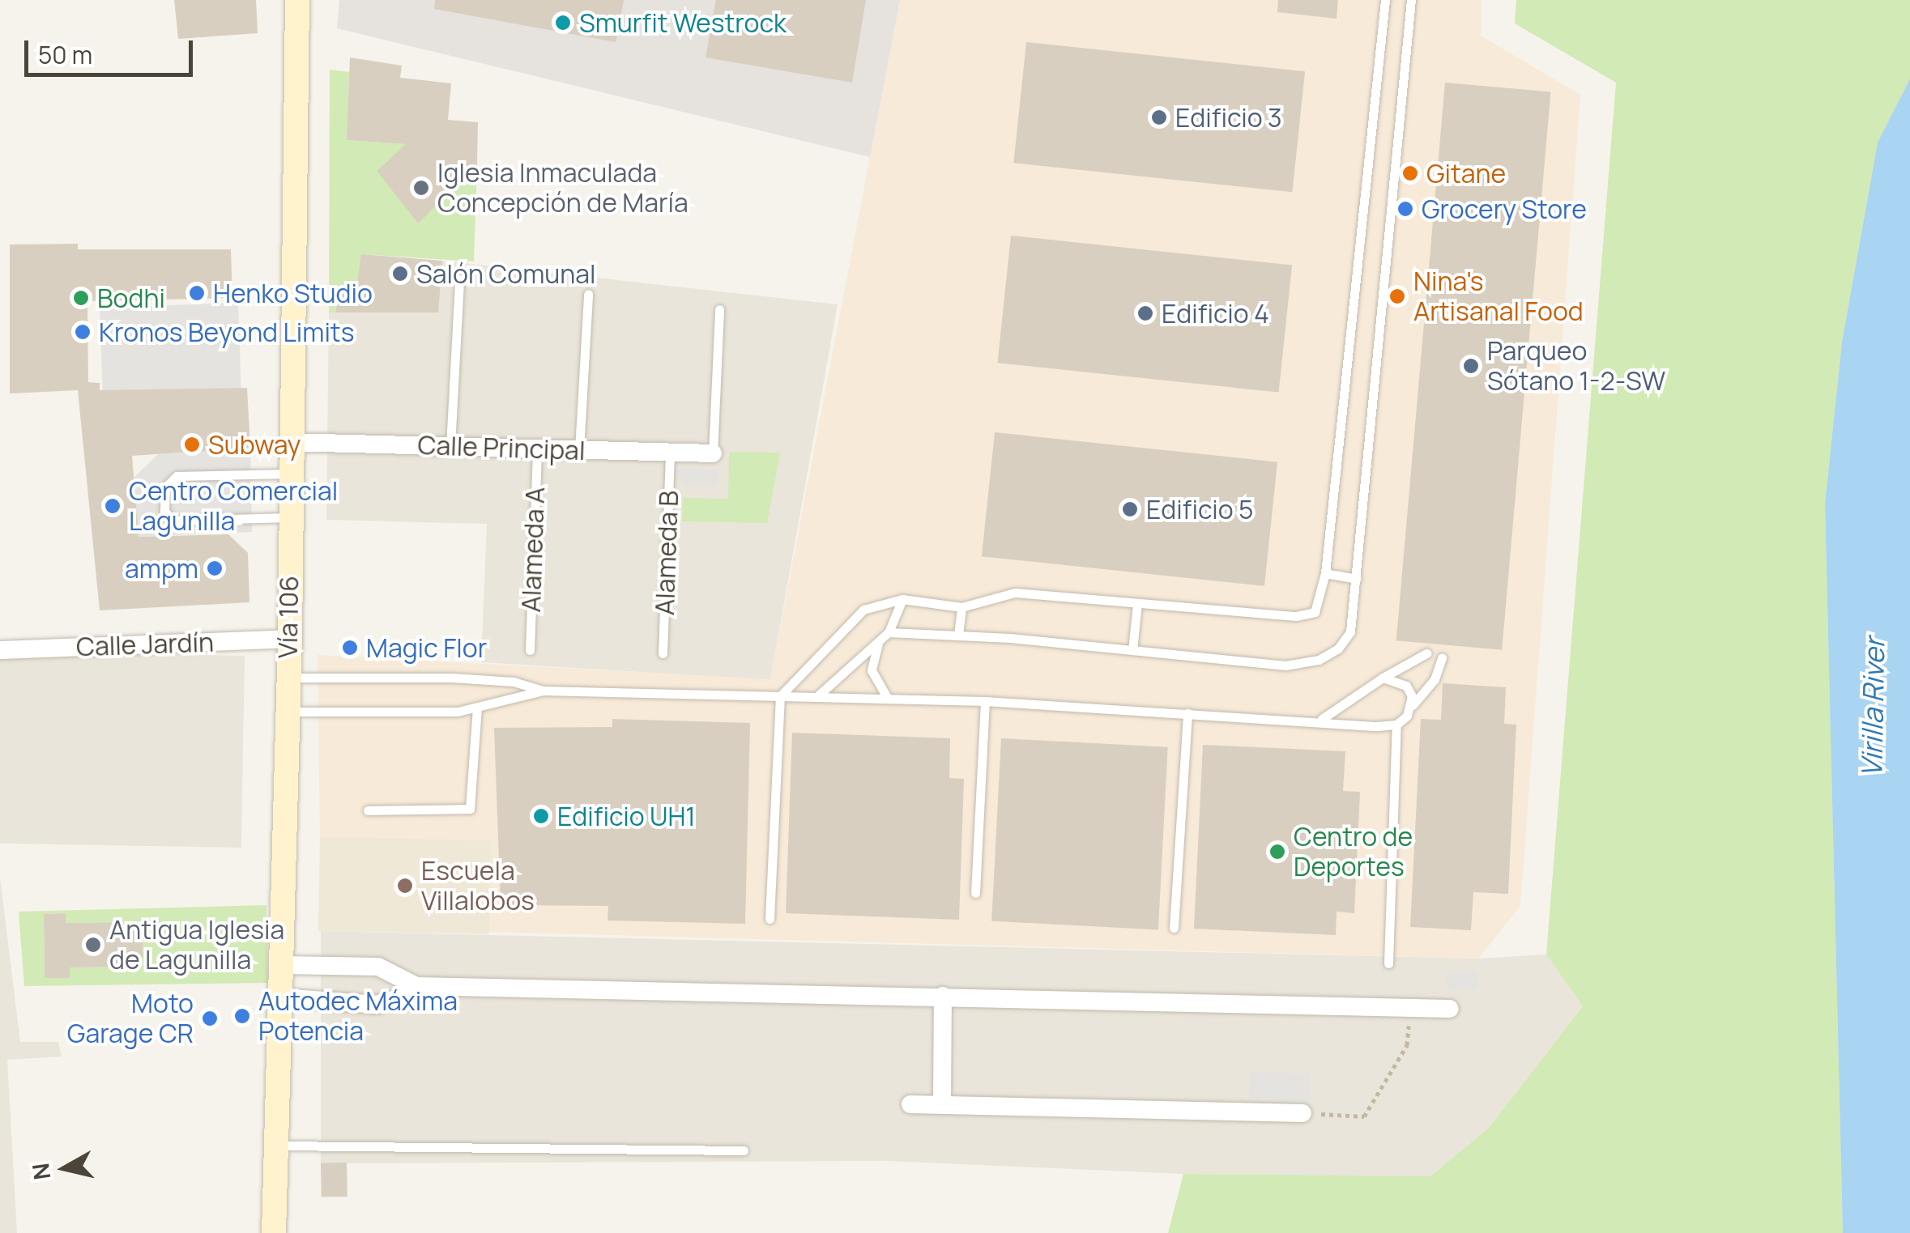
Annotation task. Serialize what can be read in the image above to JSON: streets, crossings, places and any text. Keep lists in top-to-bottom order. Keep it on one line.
{"streets":{"main road":["Vía 106"],"street":["Calle Principal","Calle Jardín"],"lane":["Alameda A","Alameda B"]},"crossings":[["Calle Principal","Alameda A"],["Calle Principal","Alameda B"],["Calle Principal","Vía 106"],["Vía 106","Calle Jardín"]],"water":["Virilla River"],"places":["Smurfit Westrock","Edificio 3","Gitane","Iglesia Inmaculada Concepción de María","Grocery Store","Salón Comunal","Henko Studio","Nina's Artisanal Food","Bodhi","Edificio 4","Kronos Beyond Limits","Parqueo Sótano 1-2-SW","Subway","Centro Comercial Lagunilla","Edificio 5","ampm","Magic Flor","Edificio UH1","Centro de Deportes","Escuela Villalobos","Antigua Iglesia de Lagunilla","Autodec Máxima Potencia","Moto Garage CR"],"scale_bar":"50 m","north":"left"}
